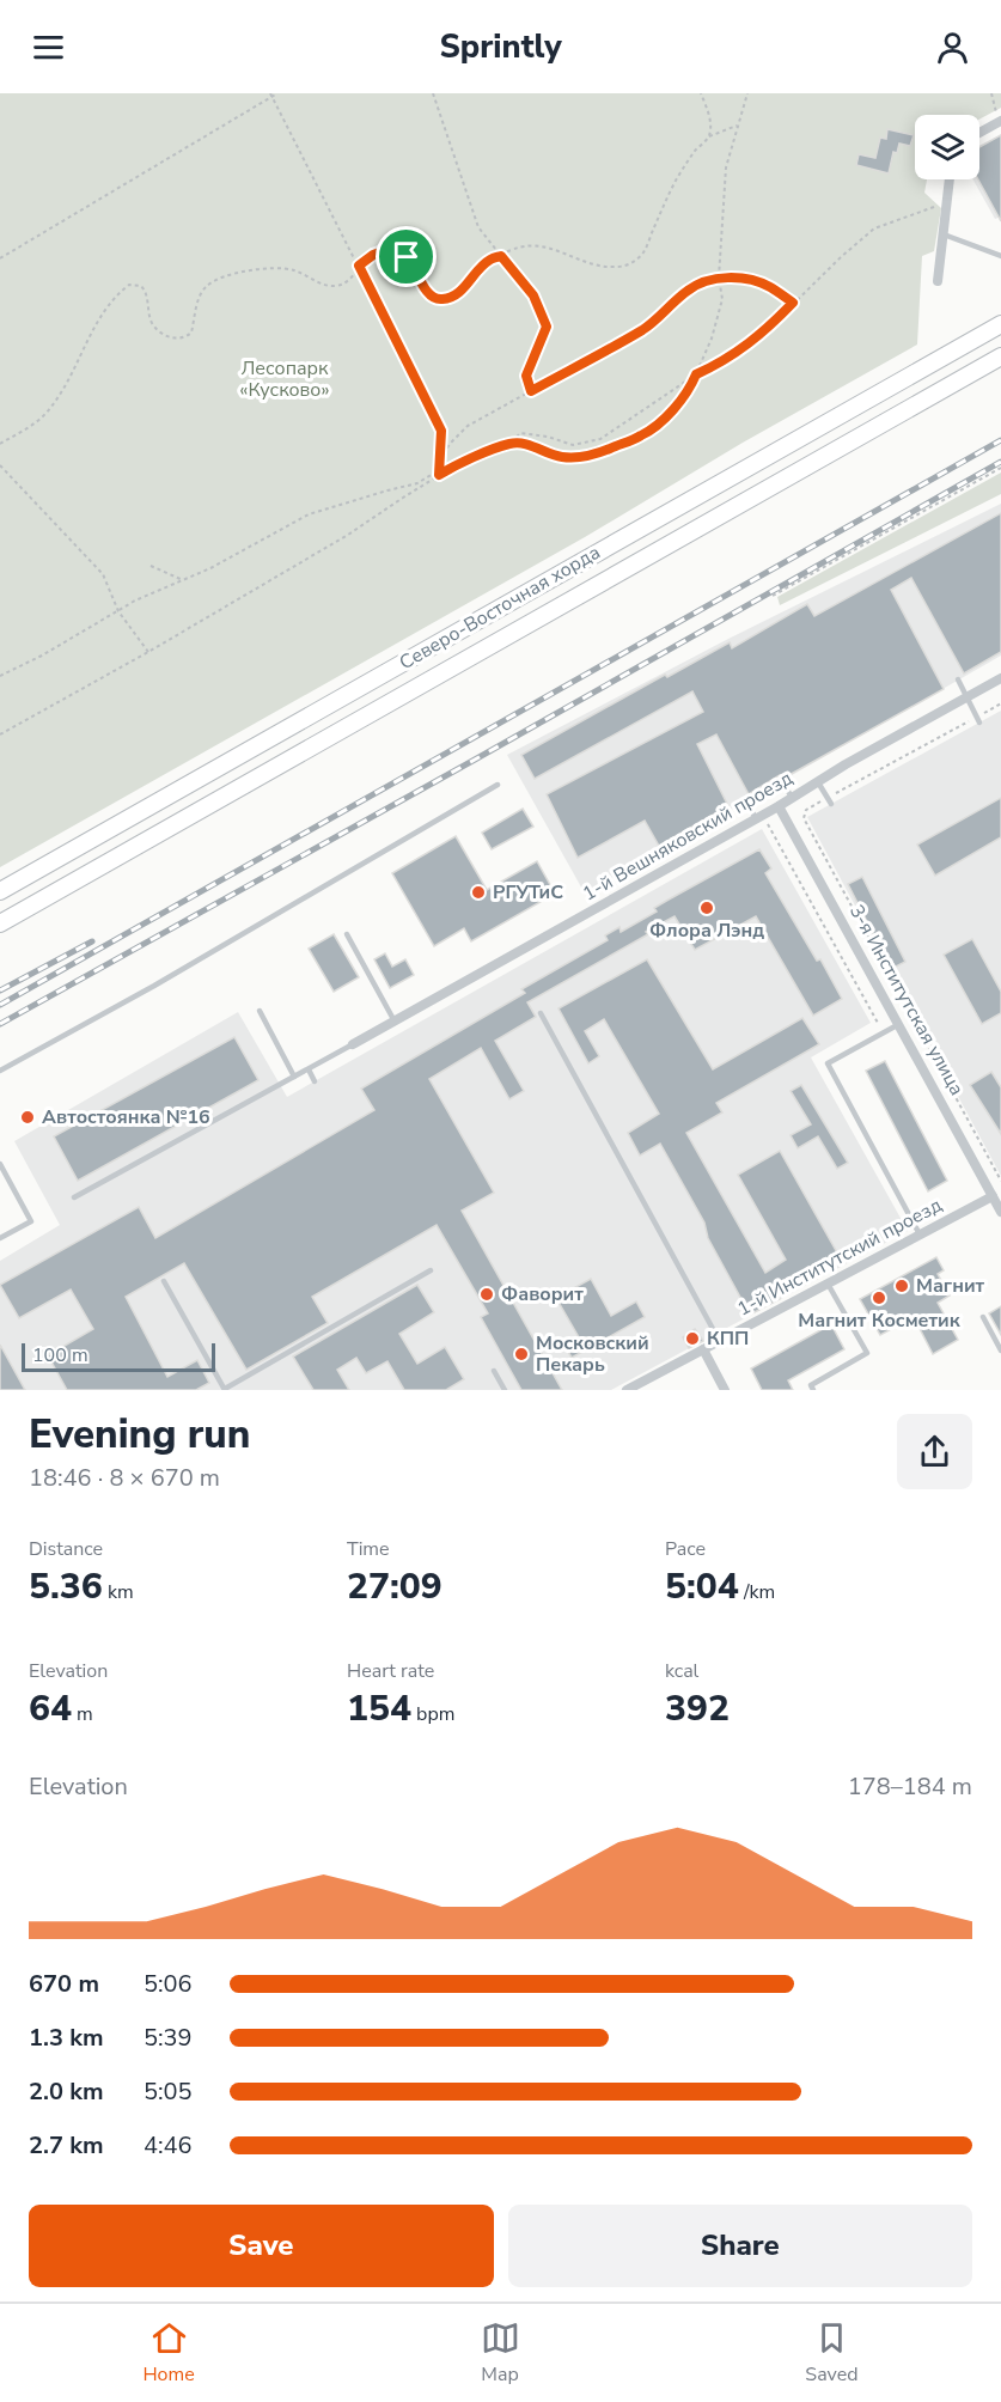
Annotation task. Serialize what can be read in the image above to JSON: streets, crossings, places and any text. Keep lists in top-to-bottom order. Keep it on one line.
{"streets":{"main road":["Северо-Восточная хорда"],"street":["1-й Вешняковский проезд","3-я Институтская улица","1-й Институтский проезд"]},"crossings":[["1-й Вешняковский проезд","3-я Институтская улица"],["3-я Институтская улица","1-й Институтский проезд"]],"parks":["Лесопарк «Кусково»"],"places":["РГУТиС","Флора Лэнд","Автостоянка №16","Магнит","Фаворит","Магнит Косметик","КПП","Московский Пекарь"],"scale_bar":"100 m","page":{"header":"Sprintly","scale":"100 m","heading":["Evening run","18:46 · 8 × 670 m"],"stats":[["Distance","5.36 km"],["Time","27:09"],["Pace","5:04 /km"],["Elevation","64 m"],["Heart rate","154 bpm"],["kcal","392"]],"chart":["Elevation","178–184 m"],"list":[{"name":"670 m","note":"5:06"},{"name":"1.3 km","note":"5:39"},{"name":"2.0 km","note":"5:05"},{"name":"2.7 km","note":"4:46"}],"buttons":["Save","Share"],"tabs":["Home","Map","Saved"]}}
